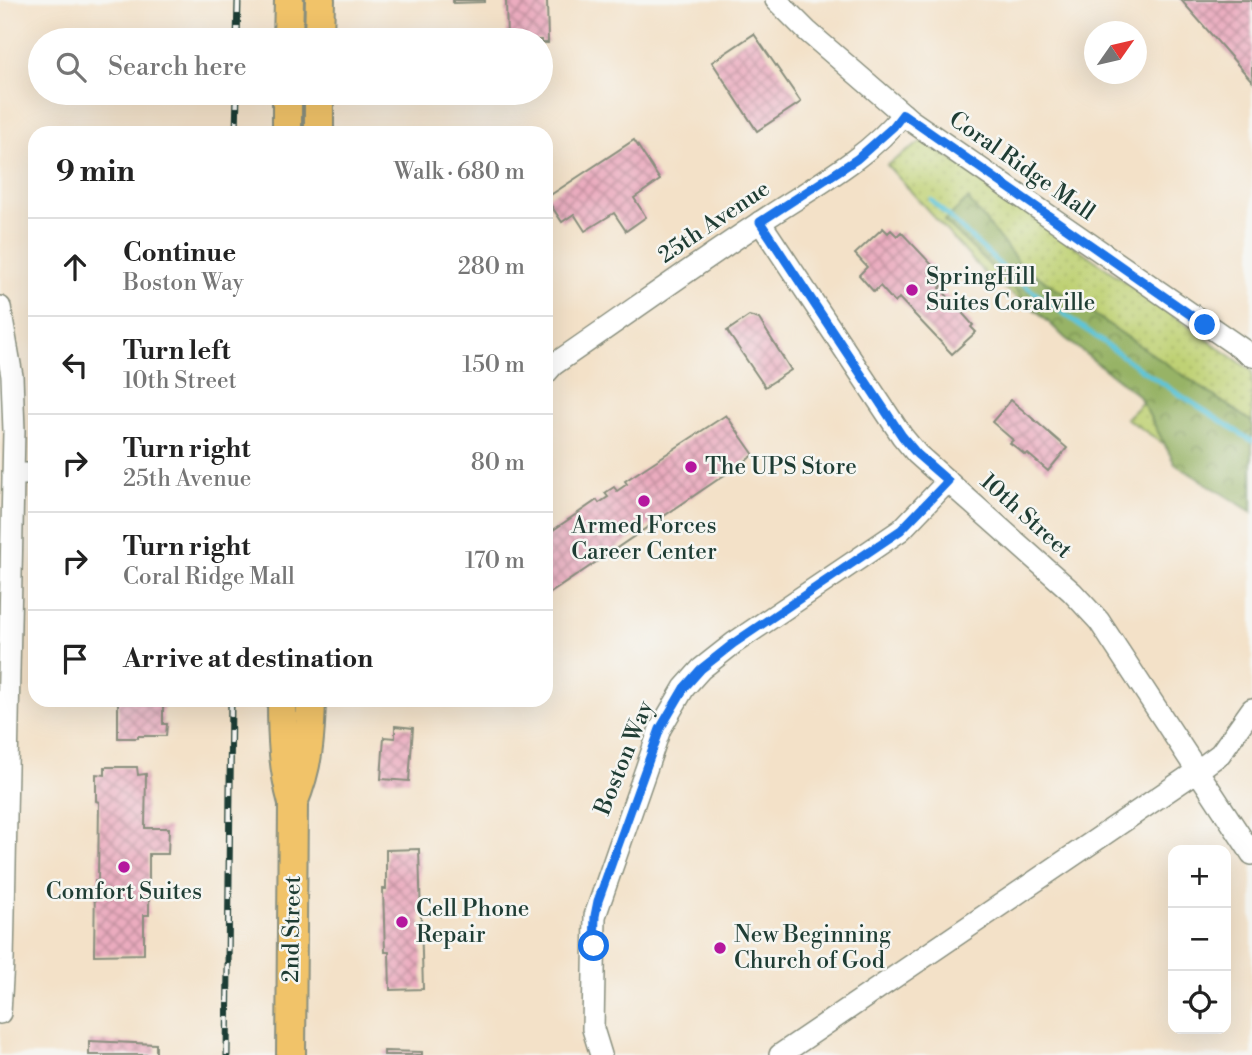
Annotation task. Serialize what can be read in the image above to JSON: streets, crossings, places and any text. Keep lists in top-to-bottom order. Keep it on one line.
{"streets":{"main road":["2nd Street"],"street":["Coral Ridge Mall","25th Avenue","10th Street","Boston Way"]},"crossings":[["Coral Ridge Mall","25th Avenue"],["25th Avenue","10th Street"],["10th Street","Boston Way"]],"places":["SpringHill Suites Coralville","The UPS Store","Armed Forces Career Center","Comfort Suites","Cell Phone Repair","New Beginning Church of God"],"north":"top right","page":{"search":"Search here","heading":["9 min","Walk · 680 m"],"list":[["Continue","Boston Way","280 m"],["Turn left","10th Street","150 m"],["Turn right","25th Avenue","80 m"],["Turn right","Coral Ridge Mall","170 m"],"Arrive at destination"],"map_buttons":["+","−"]}}
